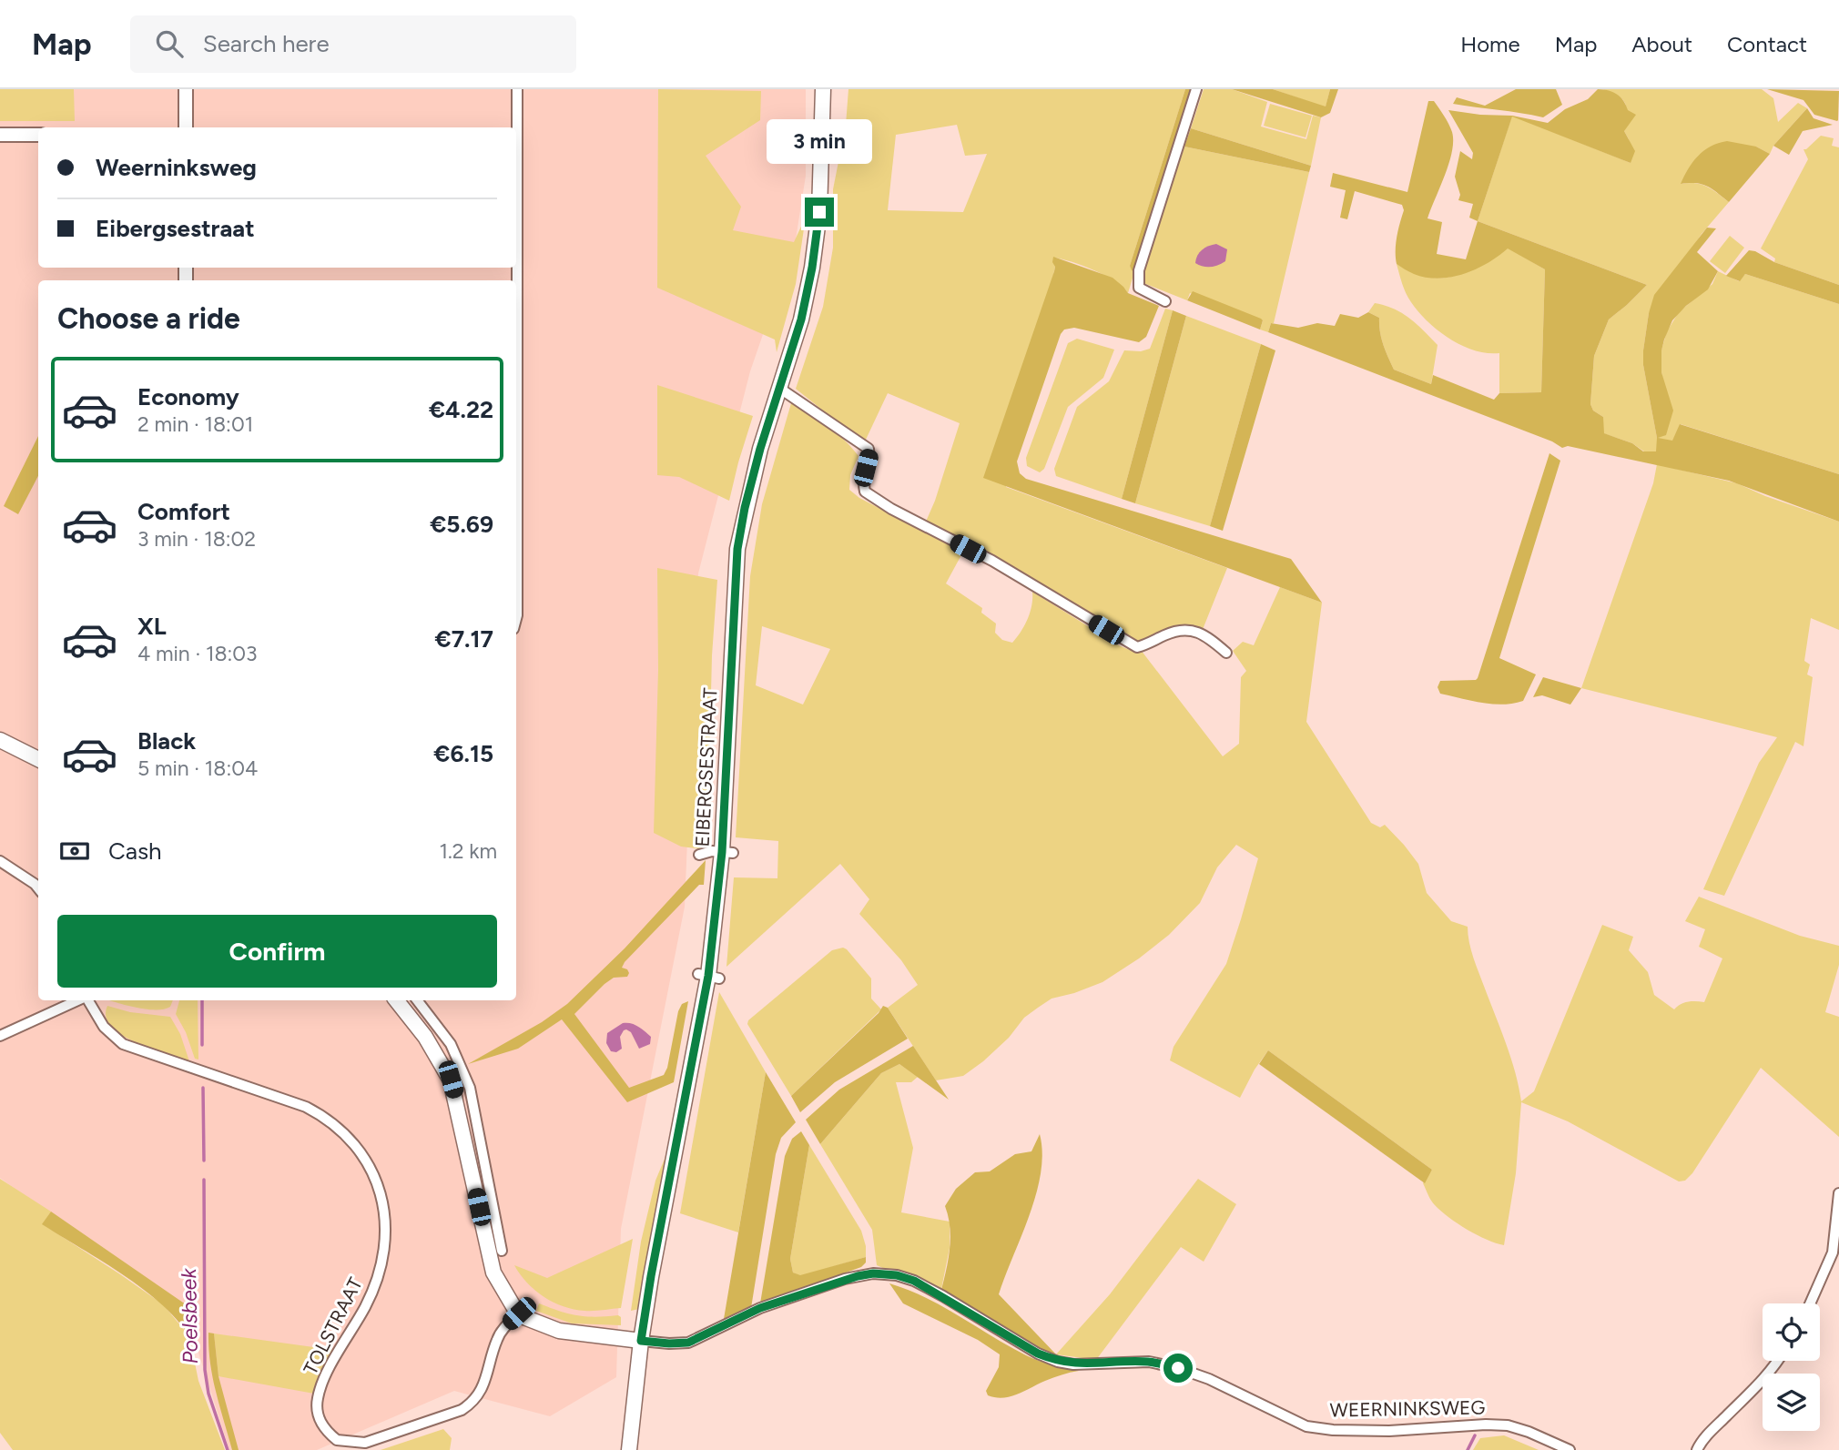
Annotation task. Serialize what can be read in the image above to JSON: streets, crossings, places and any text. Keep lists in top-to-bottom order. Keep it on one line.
{"streets":{"main road":["EIBERGSESTRAAT"],"street":["TOLSTRAAT","WEERNINKSWEG"]},"crossings":[["EIBERGSESTRAAT","WEERNINKSWEG"]],"water":["Poelsbeek"],"page":{"header":"Map","search":"Search here","nav":["Home","Map","About","Contact"],"bubble":"3 min","banner":["Weerninksweg","Eibergsestraat"],"heading":"Choose a ride","list":[{"name":"Economy","note":"2 min · 18:01","value":"€4.22"},{"name":"Comfort","note":"3 min · 18:02","value":"€5.69"},{"name":"XL","note":"4 min · 18:03","value":"€7.17"},{"name":"Black","note":"5 min · 18:04","value":"€6.15"}],"pay":["Cash","1.2 km"],"buttons":"Confirm"}}
